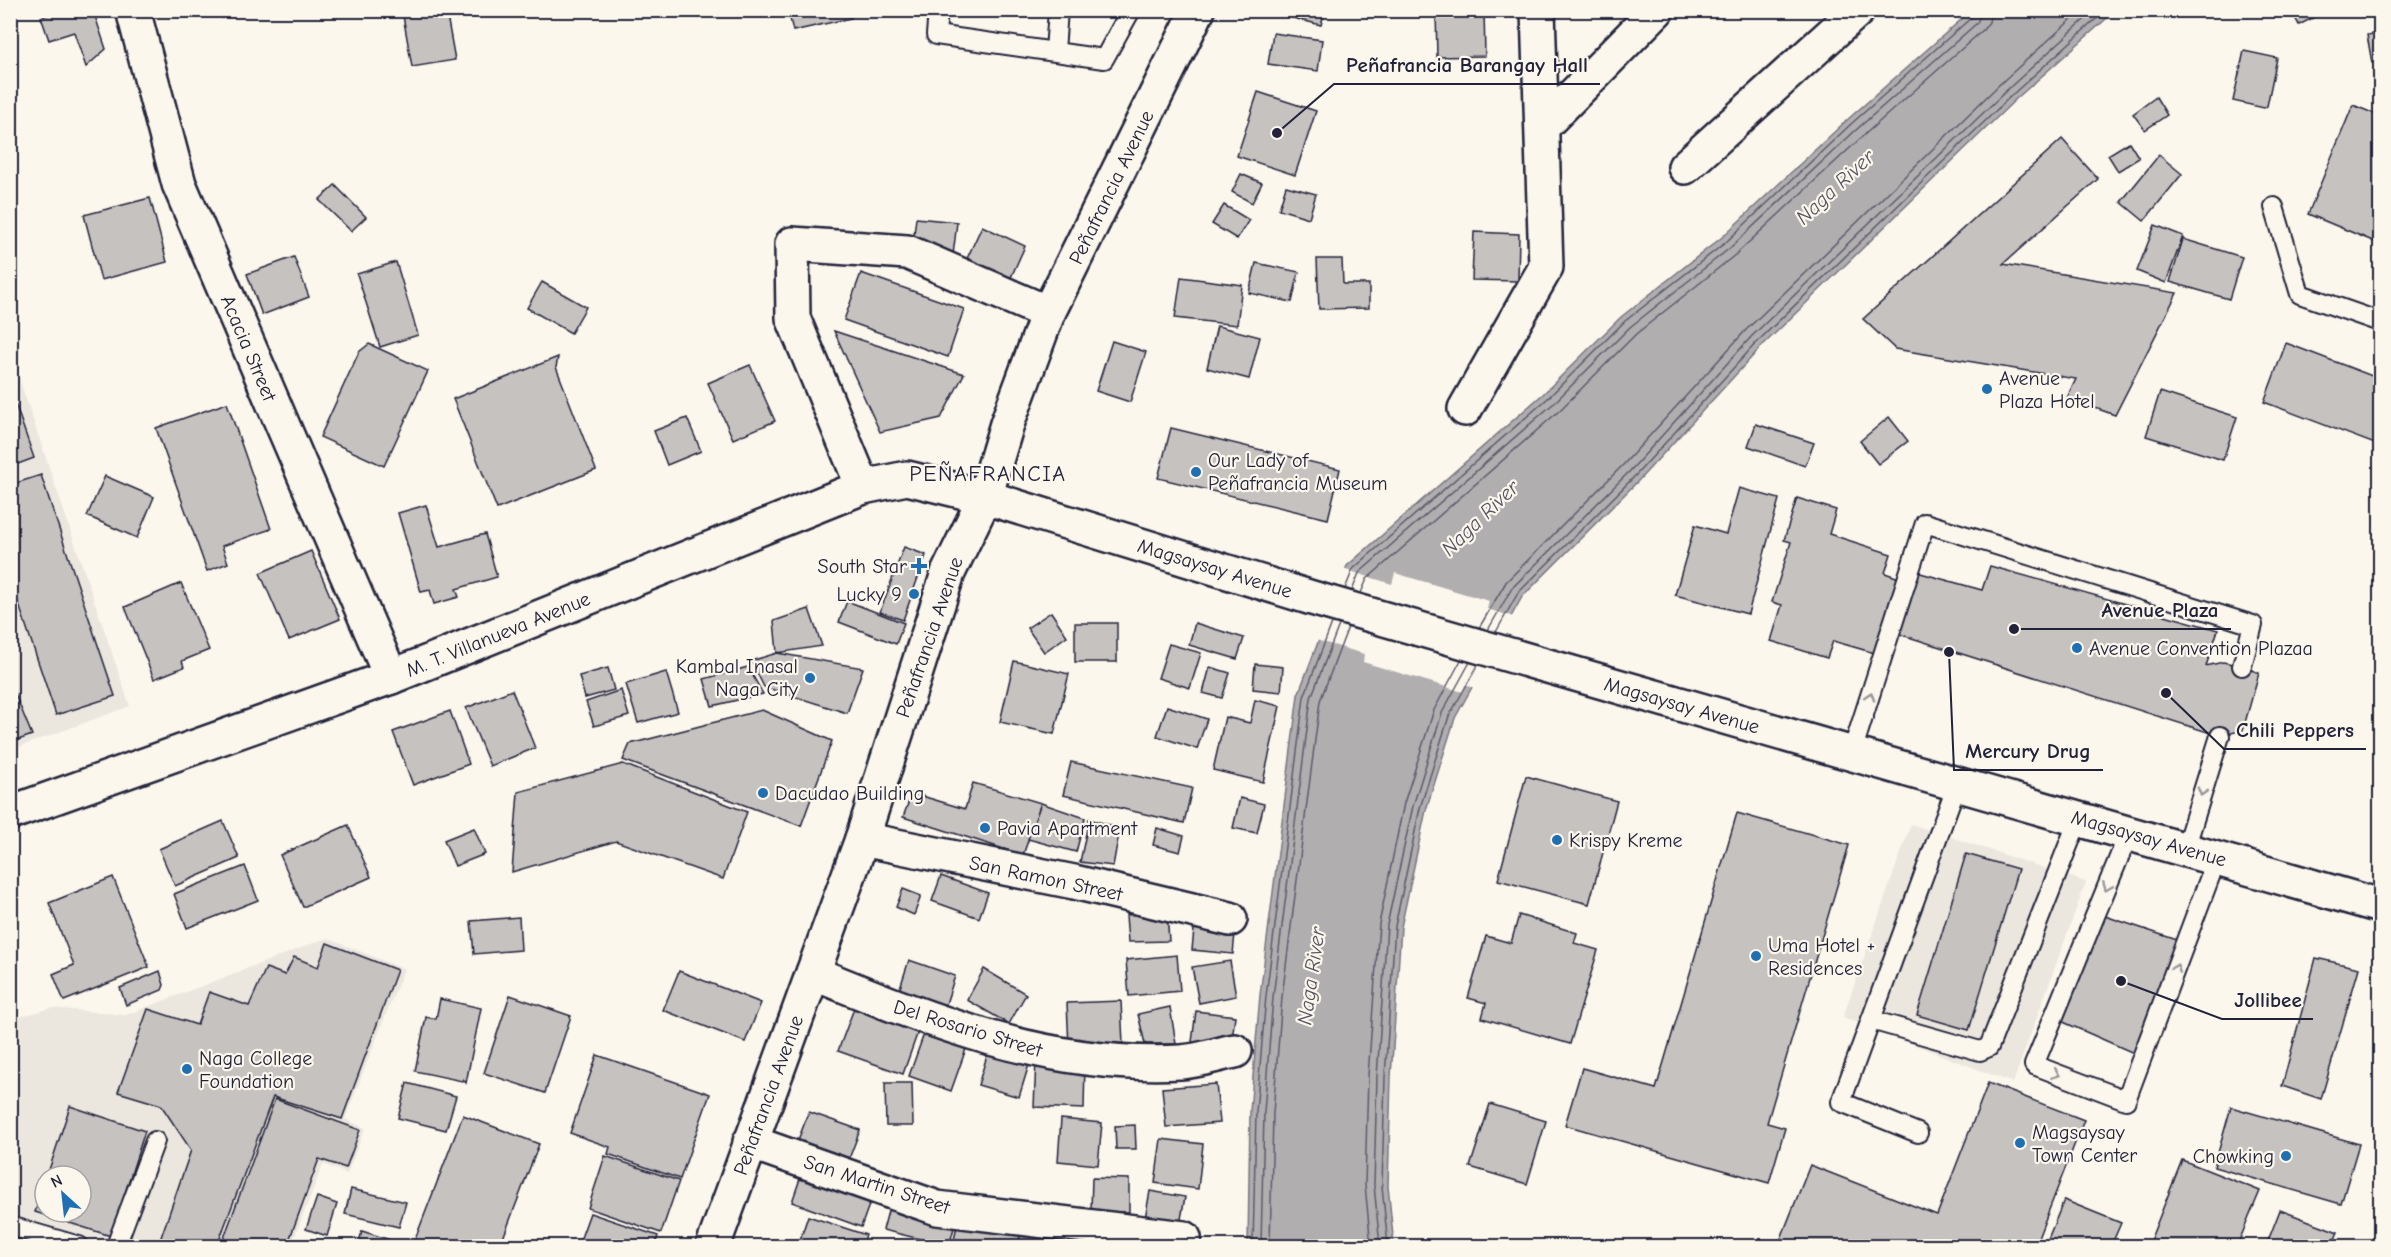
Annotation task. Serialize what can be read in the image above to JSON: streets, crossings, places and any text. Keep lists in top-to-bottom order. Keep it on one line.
{"streets":{"main road":["Peñafrancia Avenue","Acacia Street","Magsaysay Avenue","M. T. Villanueva Avenue","San Ramon Street","Del Rosario Street","San Martin Street"]},"crossings":[["Peñafrancia Avenue","Magsaysay Avenue"],["Peñafrancia Avenue","M. T. Villanueva Avenue"],["Peñafrancia Avenue","San Ramon Street"],["Peñafrancia Avenue","Del Rosario Street"],["Peñafrancia Avenue","San Martin Street"],["Acacia Street","M. T. Villanueva Avenue"],["Magsaysay Avenue","M. T. Villanueva Avenue"]],"districts":["PEÑAFRANCIA"],"water":["Naga River"],"places":{"other":["Peñafrancia Barangay Hall","Avenue Plaza Hotel","Our Lady of Peñafrancia Museum","Lucky 9","Avenue Plaza","Avenue Convention Plazaa","Mercury Drug","Kambal Inasal Naga City","Chili Peppers","Dacudao Building","Pavia Apartment","Krispy Kreme","Uma Hotel + Residences","Jollibee","Naga College Foundation","Magsaysay Town Center","Chowking"],"health":["South Star"]},"north":"top left"}
